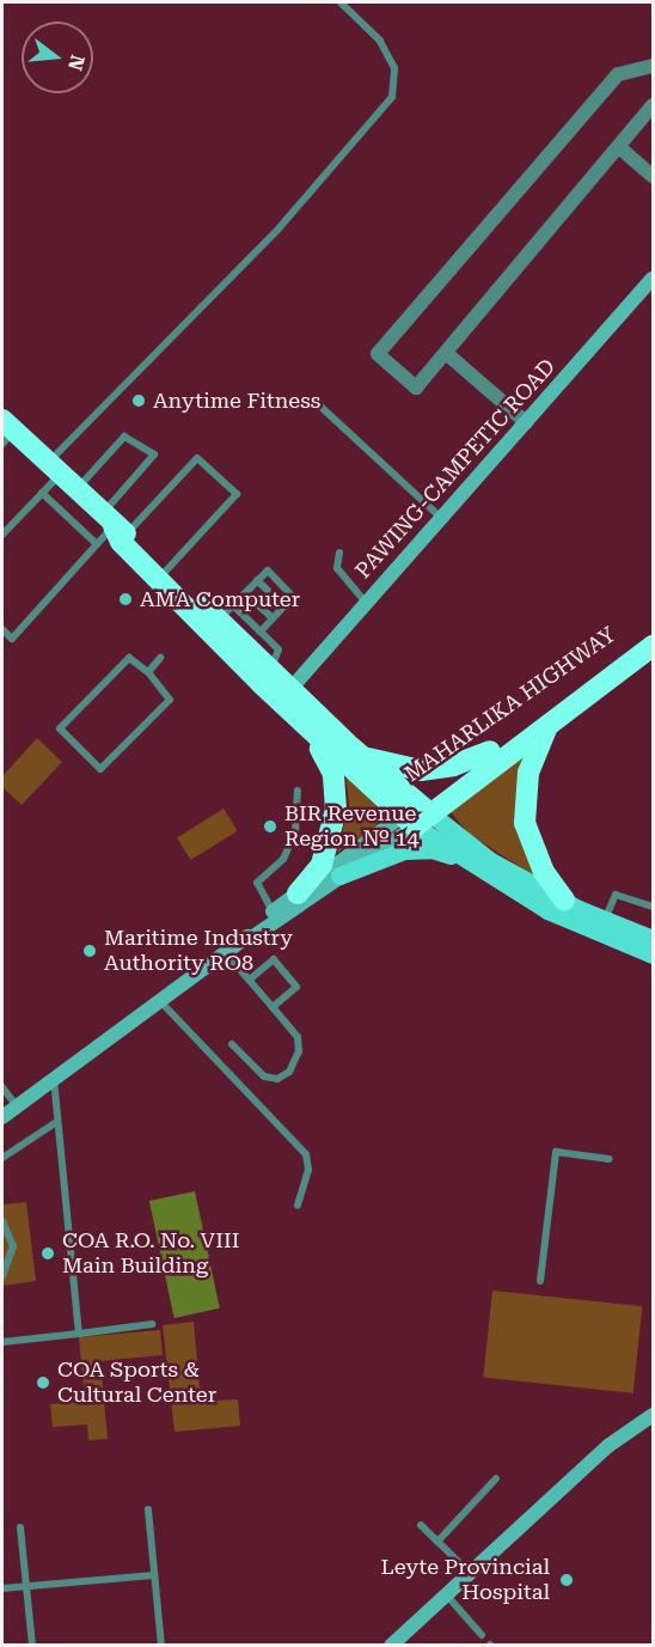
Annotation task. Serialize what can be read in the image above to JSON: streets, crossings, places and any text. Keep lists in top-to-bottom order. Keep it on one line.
{"streets":{"highway":["MAHARLIKA HIGHWAY"],"street":["PAWING-CAMPETIC ROAD"]},"crossings":[["PAWING-CAMPETIC ROAD","MAHARLIKA HIGHWAY"]],"places":["Anytime Fitness","AMA Computer","BIR Revenue Region № 14","Maritime Industry Authority RO8","COA R.O. No. VIII Main Building","COA Sports & Cultural Center","Leyte Provincial Hospital"],"north":"right"}
